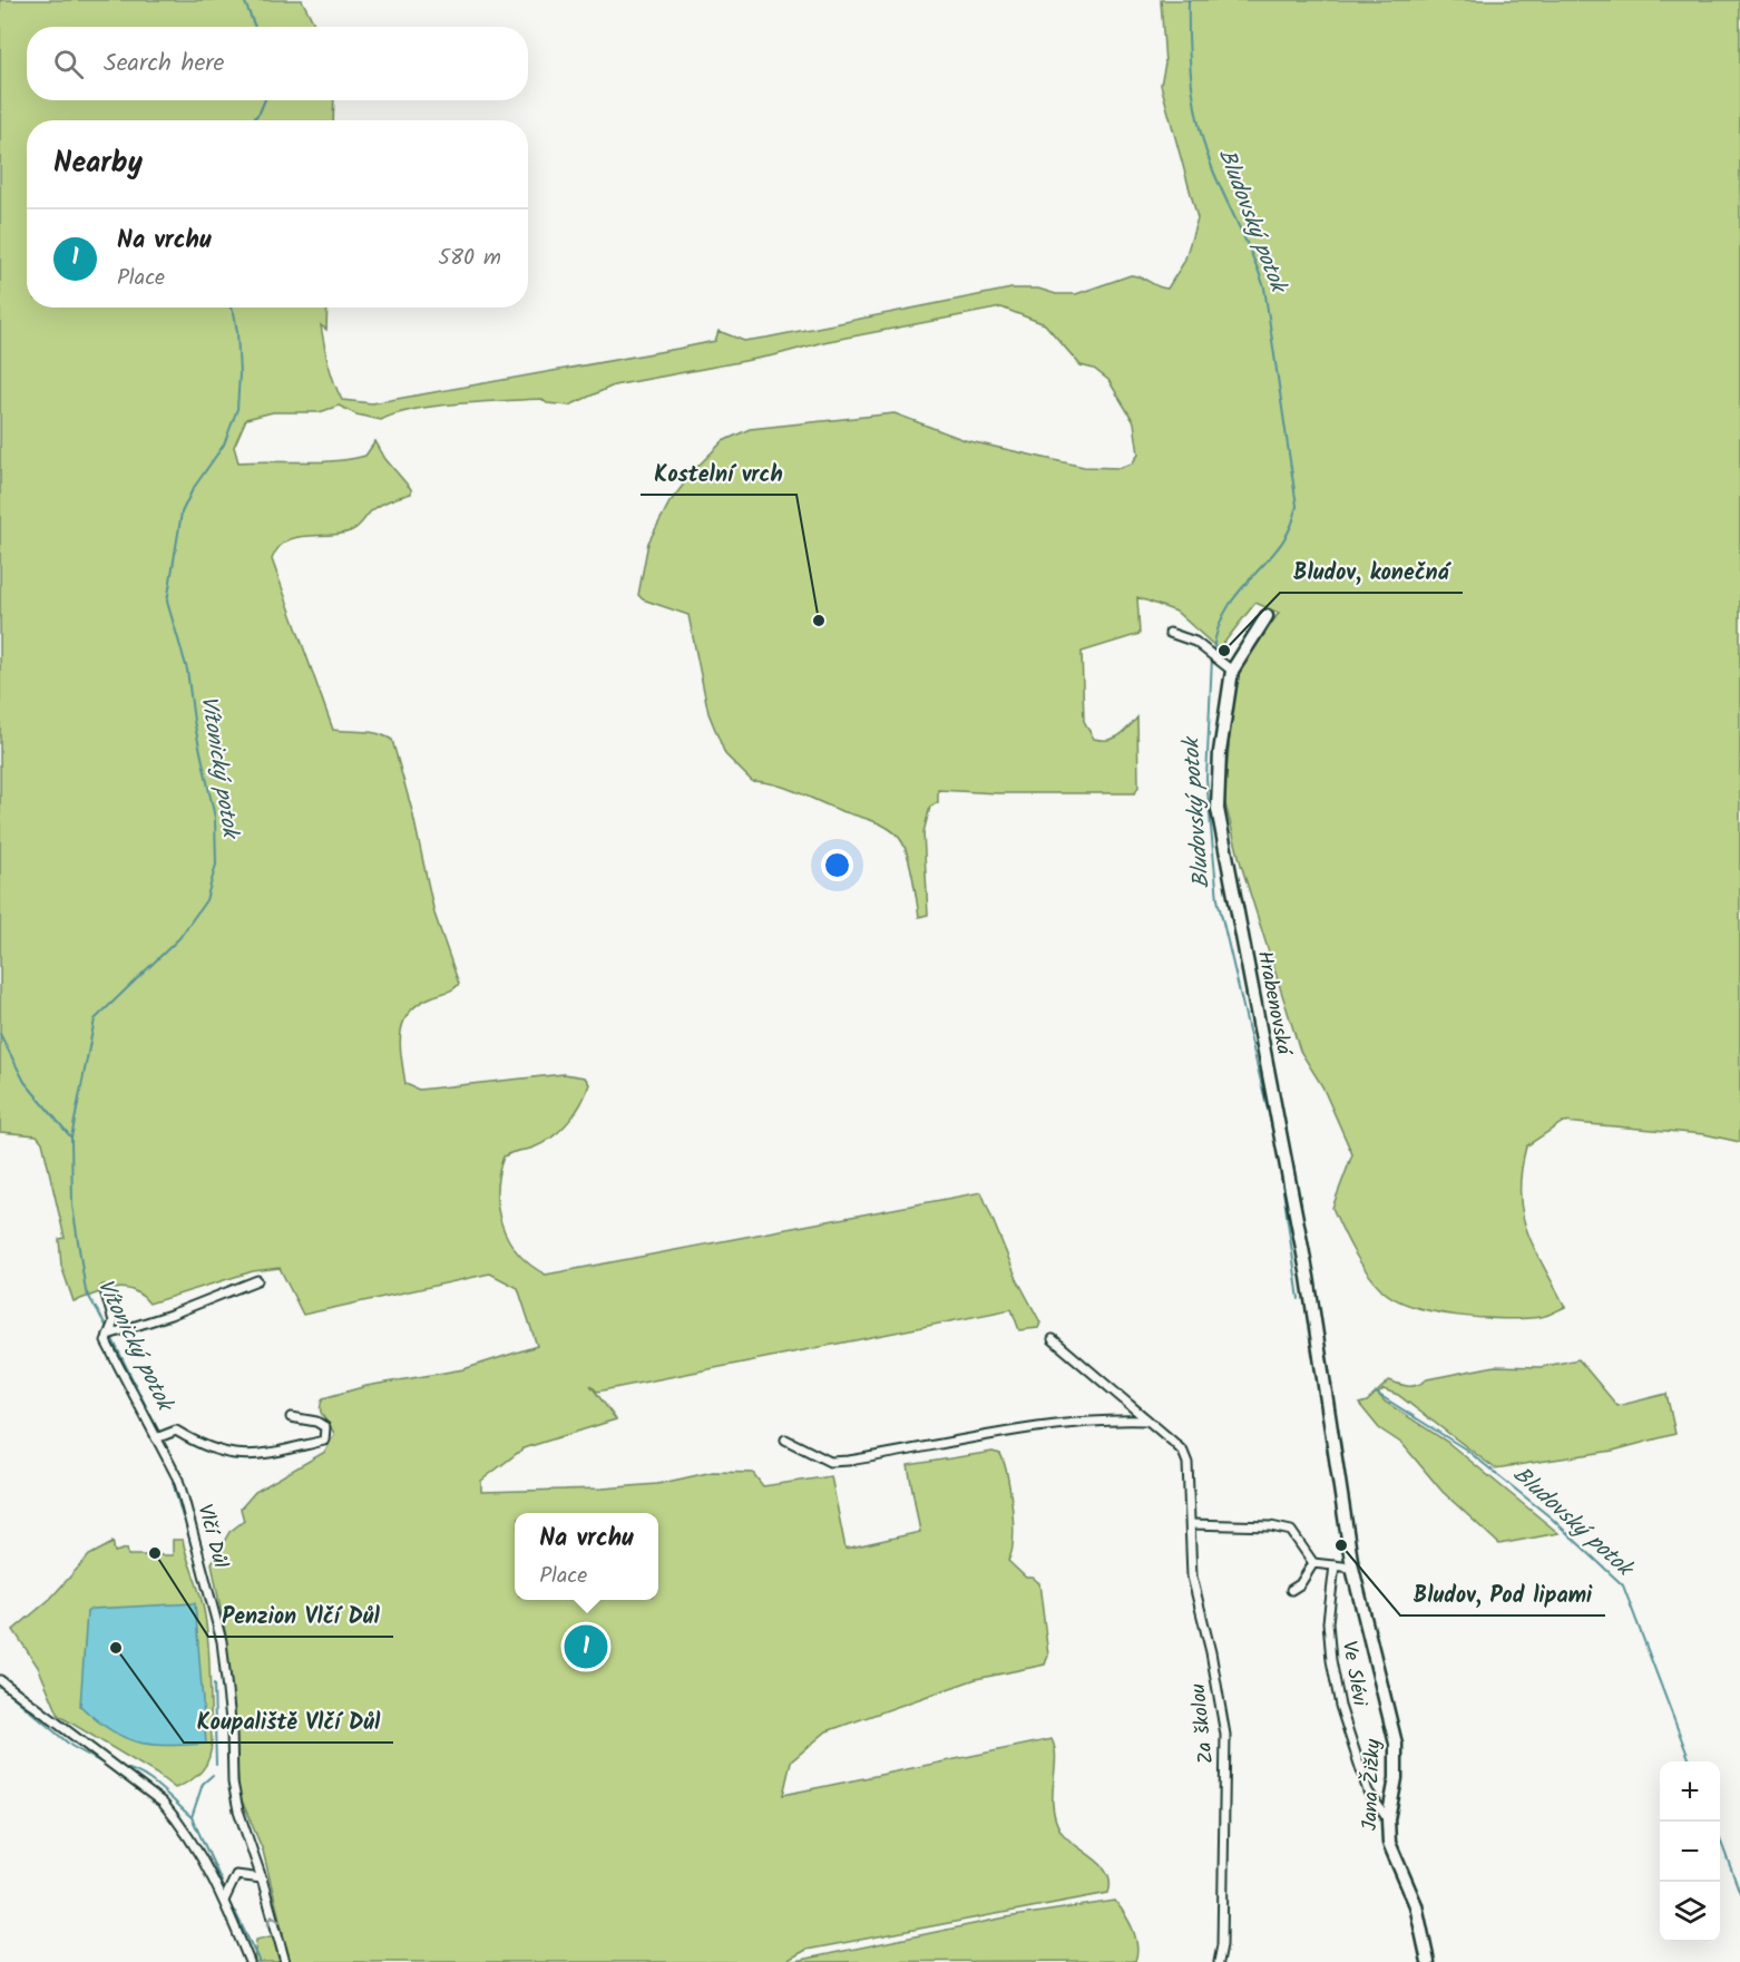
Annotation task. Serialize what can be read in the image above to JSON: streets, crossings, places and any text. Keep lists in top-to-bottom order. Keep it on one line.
{"streets":{"street":["Hrabenovská","Vlčí Důl","Ve Slévi","Za školou","Jana Žižky"]},"crossings":[["Hrabenovská","Jana Žižky"],["Ve Slévi","Jana Žižky"]],"water":["Bludovský potok","Vítonický potok"],"places":["Kostelní vrch","Bludov, konečná","Bludov, Pod lipami","Penzion Vlčí Důl","Koupaliště Vlčí Důl"],"page":{"search":"Search here","heading":"Nearby","list":[{"mark":"1","name":"Na vrchu","note":"Place","value":"580 m"}],"popup":["Na vrchu","Place"],"pins":"1","map_buttons":["+","−"]}}
